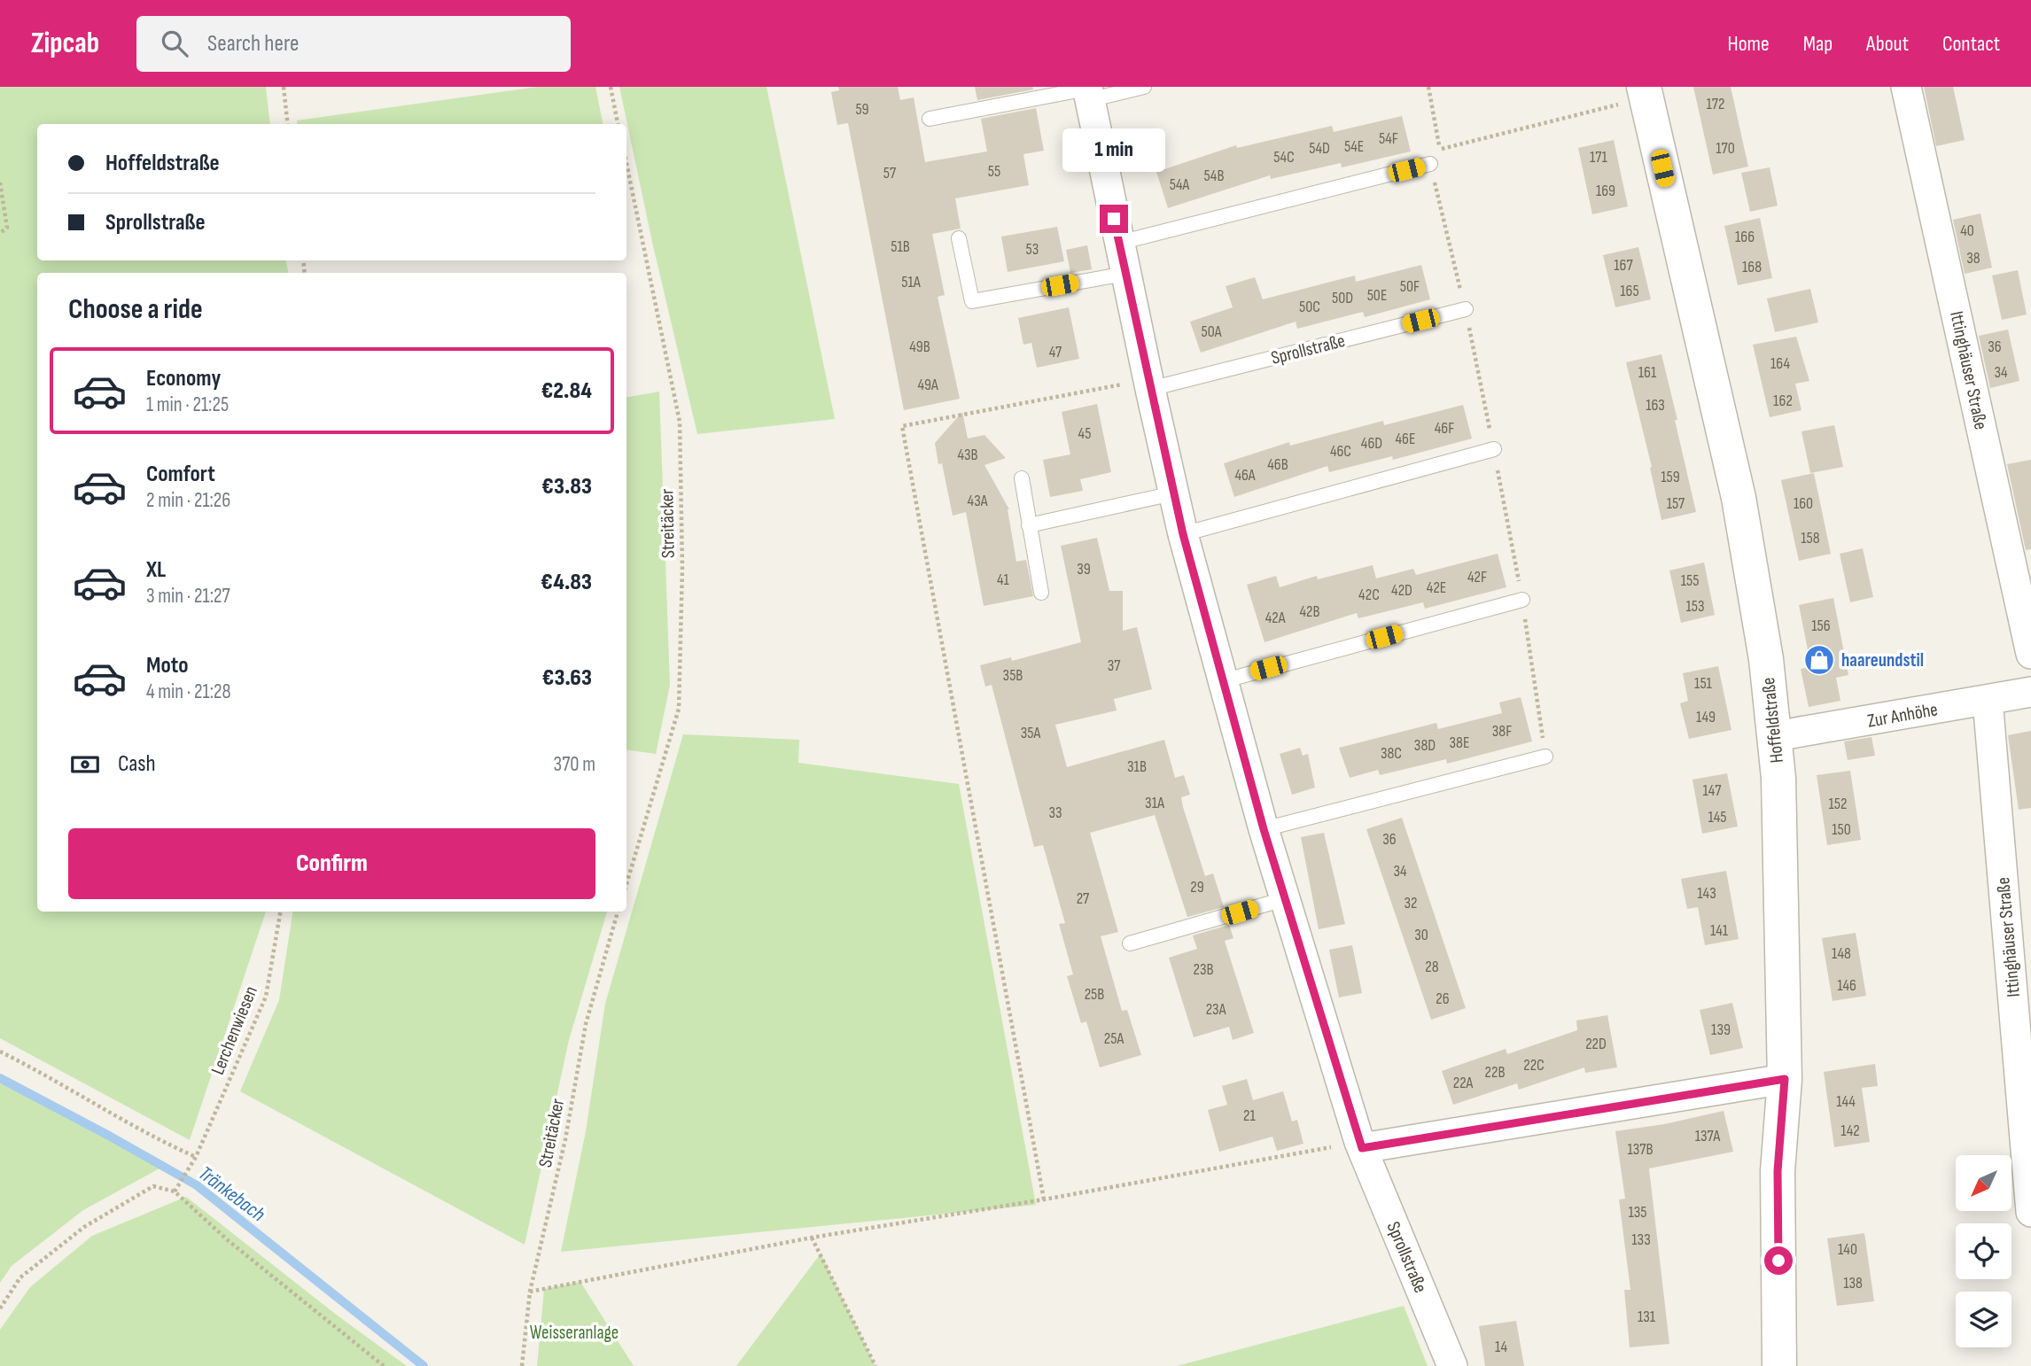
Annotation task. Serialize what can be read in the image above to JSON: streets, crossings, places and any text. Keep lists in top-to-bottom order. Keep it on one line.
{"streets":{"street":["Sprollstraße","Ittinghäuser Straße","Zur Anhöhe","Hoffeldstraße"],"path":["Streitäcker","Lerchenwiesen"]},"crossings":[["Ittinghäuser Straße","Zur Anhöhe"],["Zur Anhöhe","Hoffeldstraße"]],"water":["Tränkebach"],"parks":["Weisseranlage"],"places":{"shop":["haareundstil"]},"house_numbers":["172","59","54F","54E","54D","170","54C","171","55","57","54B","54A","169","40","166","51B","53","38","167","168","51A","50F","165","50E","50D","50C","50A","49B","36","47","164","161","34","49A","162","163","46F","45","46E","46D","46C","43B","46B","46A","159","43A","157","160","158","39","42F","41","155","42E","42D","42C","153","42B","42A","156","37","35B","151","149","38F","35A","38E","38D","38C","31B","147","31A","152","33","145","150","36","34","29","143","27","32","141","30","148","28","23B","146","25B","26","23A","139","25A","22D","22C","22B","22A","144","21","142","137A","137B","135","133","140","138","131","14"],"north":"bottom left","page":{"header":"Zipcab","search":"Search here","nav":["Home","Map","About","Contact"],"banner":["Hoffeldstraße","Sprollstraße"],"bubble":"1 min","heading":"Choose a ride","list":[{"name":"Economy","note":"1 min · 21:25","value":"€2.84"},{"name":"Comfort","note":"2 min · 21:26","value":"€3.83"},{"name":"XL","note":"3 min · 21:27","value":"€4.83"},{"name":"Moto","note":"4 min · 21:28","value":"€3.63"}],"pay":["Cash","370 m"],"buttons":"Confirm"}}
